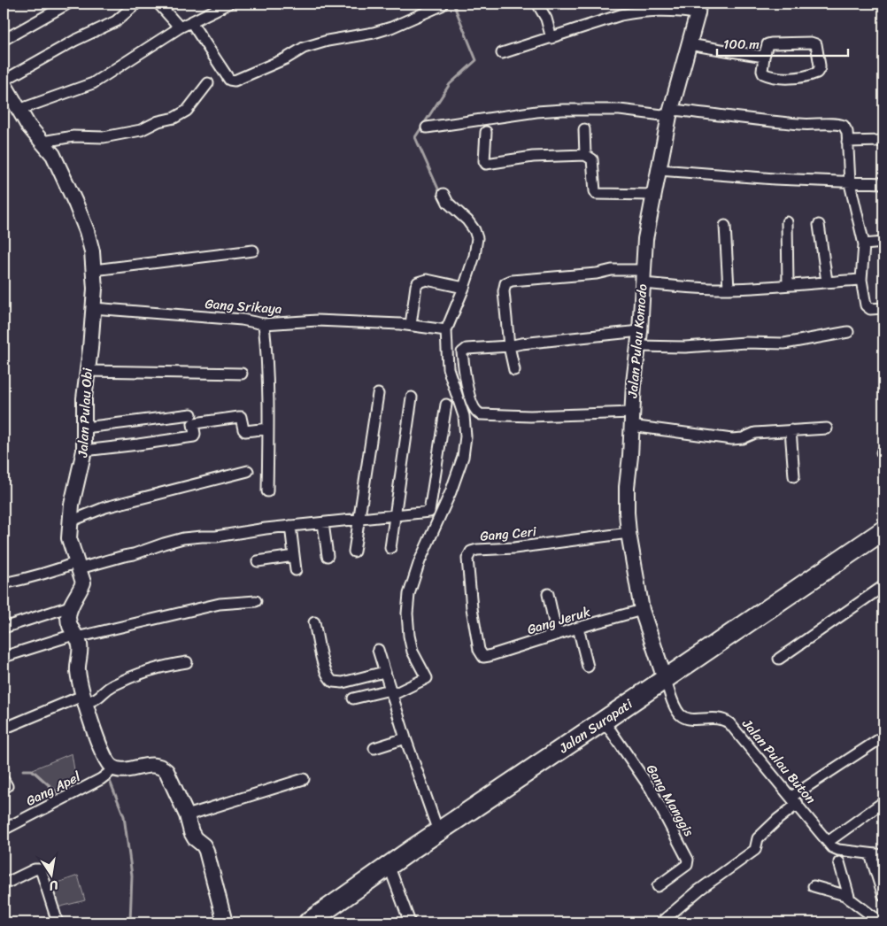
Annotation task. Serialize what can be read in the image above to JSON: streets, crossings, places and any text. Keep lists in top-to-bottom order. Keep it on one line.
{"streets":{"highway":["Jalan Surapati"],"street":["Gang Srikaya","Jalan Pulau Komodo","Jalan Pulau Obi","Gang Ceri","Gang Jeruk","Jalan Pulau Buton","Gang Apel","Gang Manggis"]},"crossings":[["Gang Srikaya","Jalan Pulau Obi"],["Jalan Pulau Komodo","Gang Ceri"],["Jalan Pulau Komodo","Gang Jeruk"],["Jalan Pulau Komodo","Jalan Surapati"],["Jalan Pulau Komodo","Jalan Pulau Buton"],["Jalan Pulau Obi","Gang Apel"],["Gang Ceri","Gang Jeruk"],["Jalan Surapati","Jalan Pulau Buton"],["Jalan Surapati","Gang Manggis"]],"scale_bar":"100 m","north":"bottom"}
